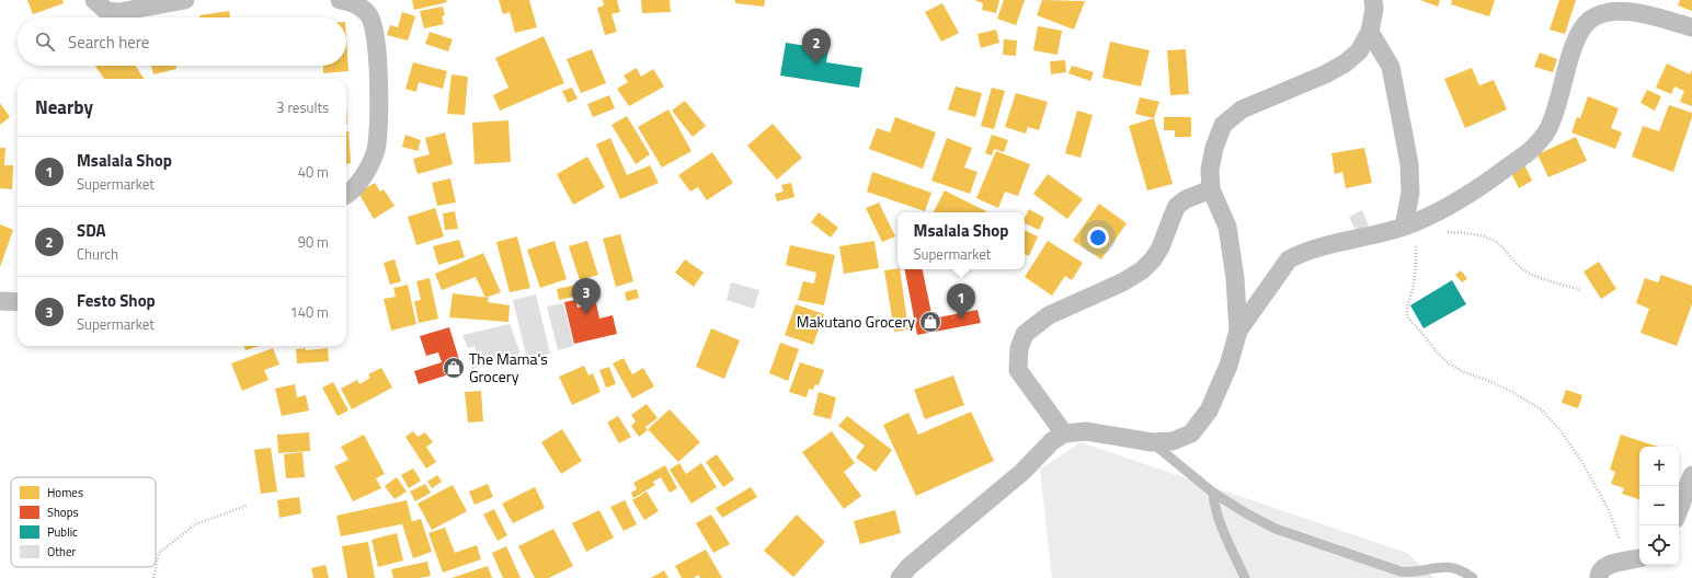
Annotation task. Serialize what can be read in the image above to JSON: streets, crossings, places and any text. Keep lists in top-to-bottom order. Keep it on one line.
{"places":{"shop":["Makutano Grocery","The Mama's Grocery"]},"legend":["Homes","Shops","Public","Other"],"page":{"search":"Search here","pins":["2","3","1"],"heading":["Nearby","3 results"],"list":[{"mark":"1","name":"Msalala Shop","note":"Supermarket","value":"40 m"},{"mark":"2","name":"SDA","note":"Church","value":"90 m"},{"mark":"3","name":"Festo Shop","note":"Supermarket","value":"140 m"}],"popup":["Msalala Shop","Supermarket"],"map_buttons":["+","−"]}}
